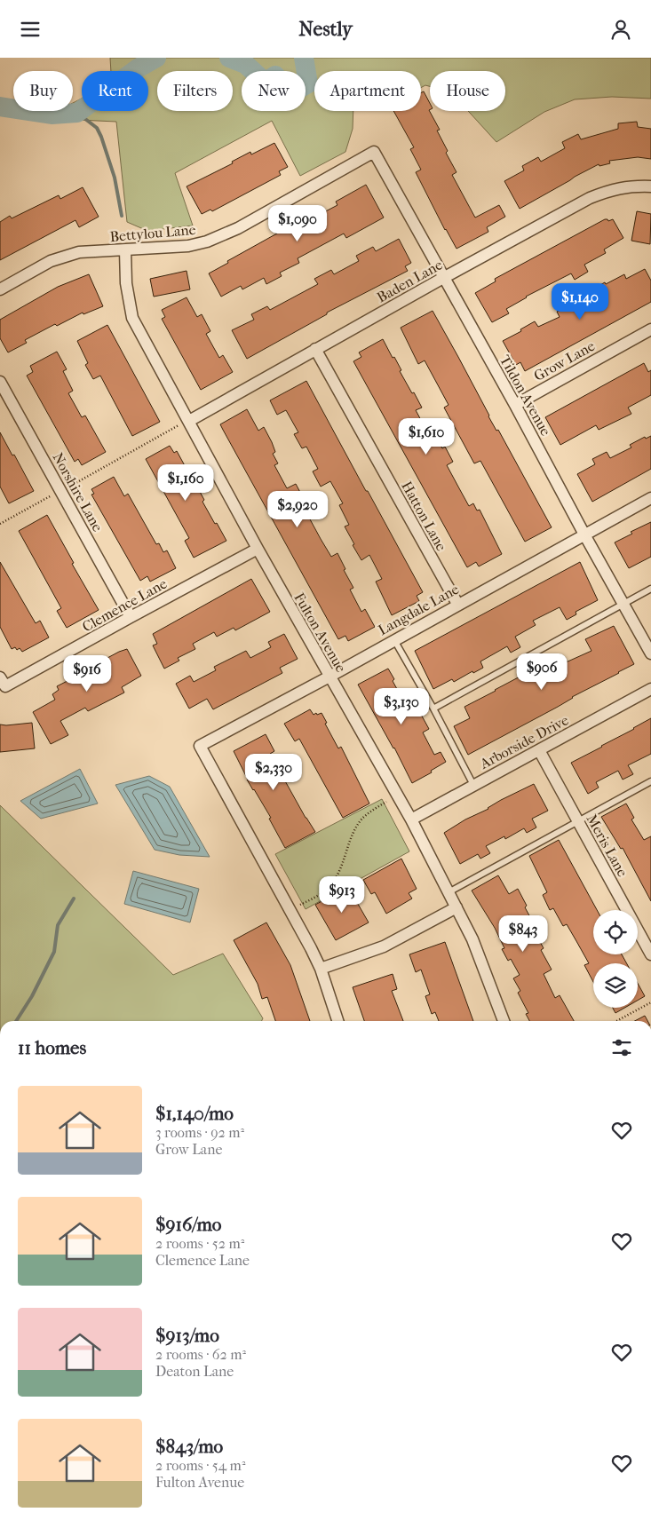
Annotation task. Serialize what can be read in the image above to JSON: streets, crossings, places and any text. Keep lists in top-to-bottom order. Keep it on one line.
{"streets":{"street":["Bettylou Lane","Baden Lane","Grow Lane","Tildon Avenue","Norshire Lane","Hatton Lane","Clemence Lane","Langdale Lane","Fulton Avenue","Arborside Drive","Meris Lane"]},"crossings":[["Bettylou Lane","Tildon Avenue"],["Bettylou Lane","Fulton Avenue"],["Baden Lane","Tildon Avenue"],["Baden Lane","Hatton Lane"],["Baden Lane","Fulton Avenue"],["Grow Lane","Tildon Avenue"],["Tildon Avenue","Langdale Lane"],["Norshire Lane","Clemence Lane"],["Hatton Lane","Langdale Lane"],["Clemence Lane","Fulton Avenue"],["Langdale Lane","Fulton Avenue"],["Fulton Avenue","Arborside Drive"],["Arborside Drive","Meris Lane"]],"page":{"header":"Nestly","chip":["Buy","Rent","Filters","New","Apartment","House"],"price":["$1,090","$1,140","$1,610","$1,160","$2,920","$906","$916","$3,130","$2,330","$913","$843"],"heading":"11 homes","list":[{"name":"$1,140/mo","note":"3 rooms · 92 m² · Grow Lane"},{"name":"$916/mo","note":"2 rooms · 52 m² · Clemence Lane"},{"name":"$913/mo","note":"2 rooms · 62 m² · Deaton Lane"},{"name":"$843/mo","note":"2 rooms · 54 m² · Fulton Avenue"}]}}
